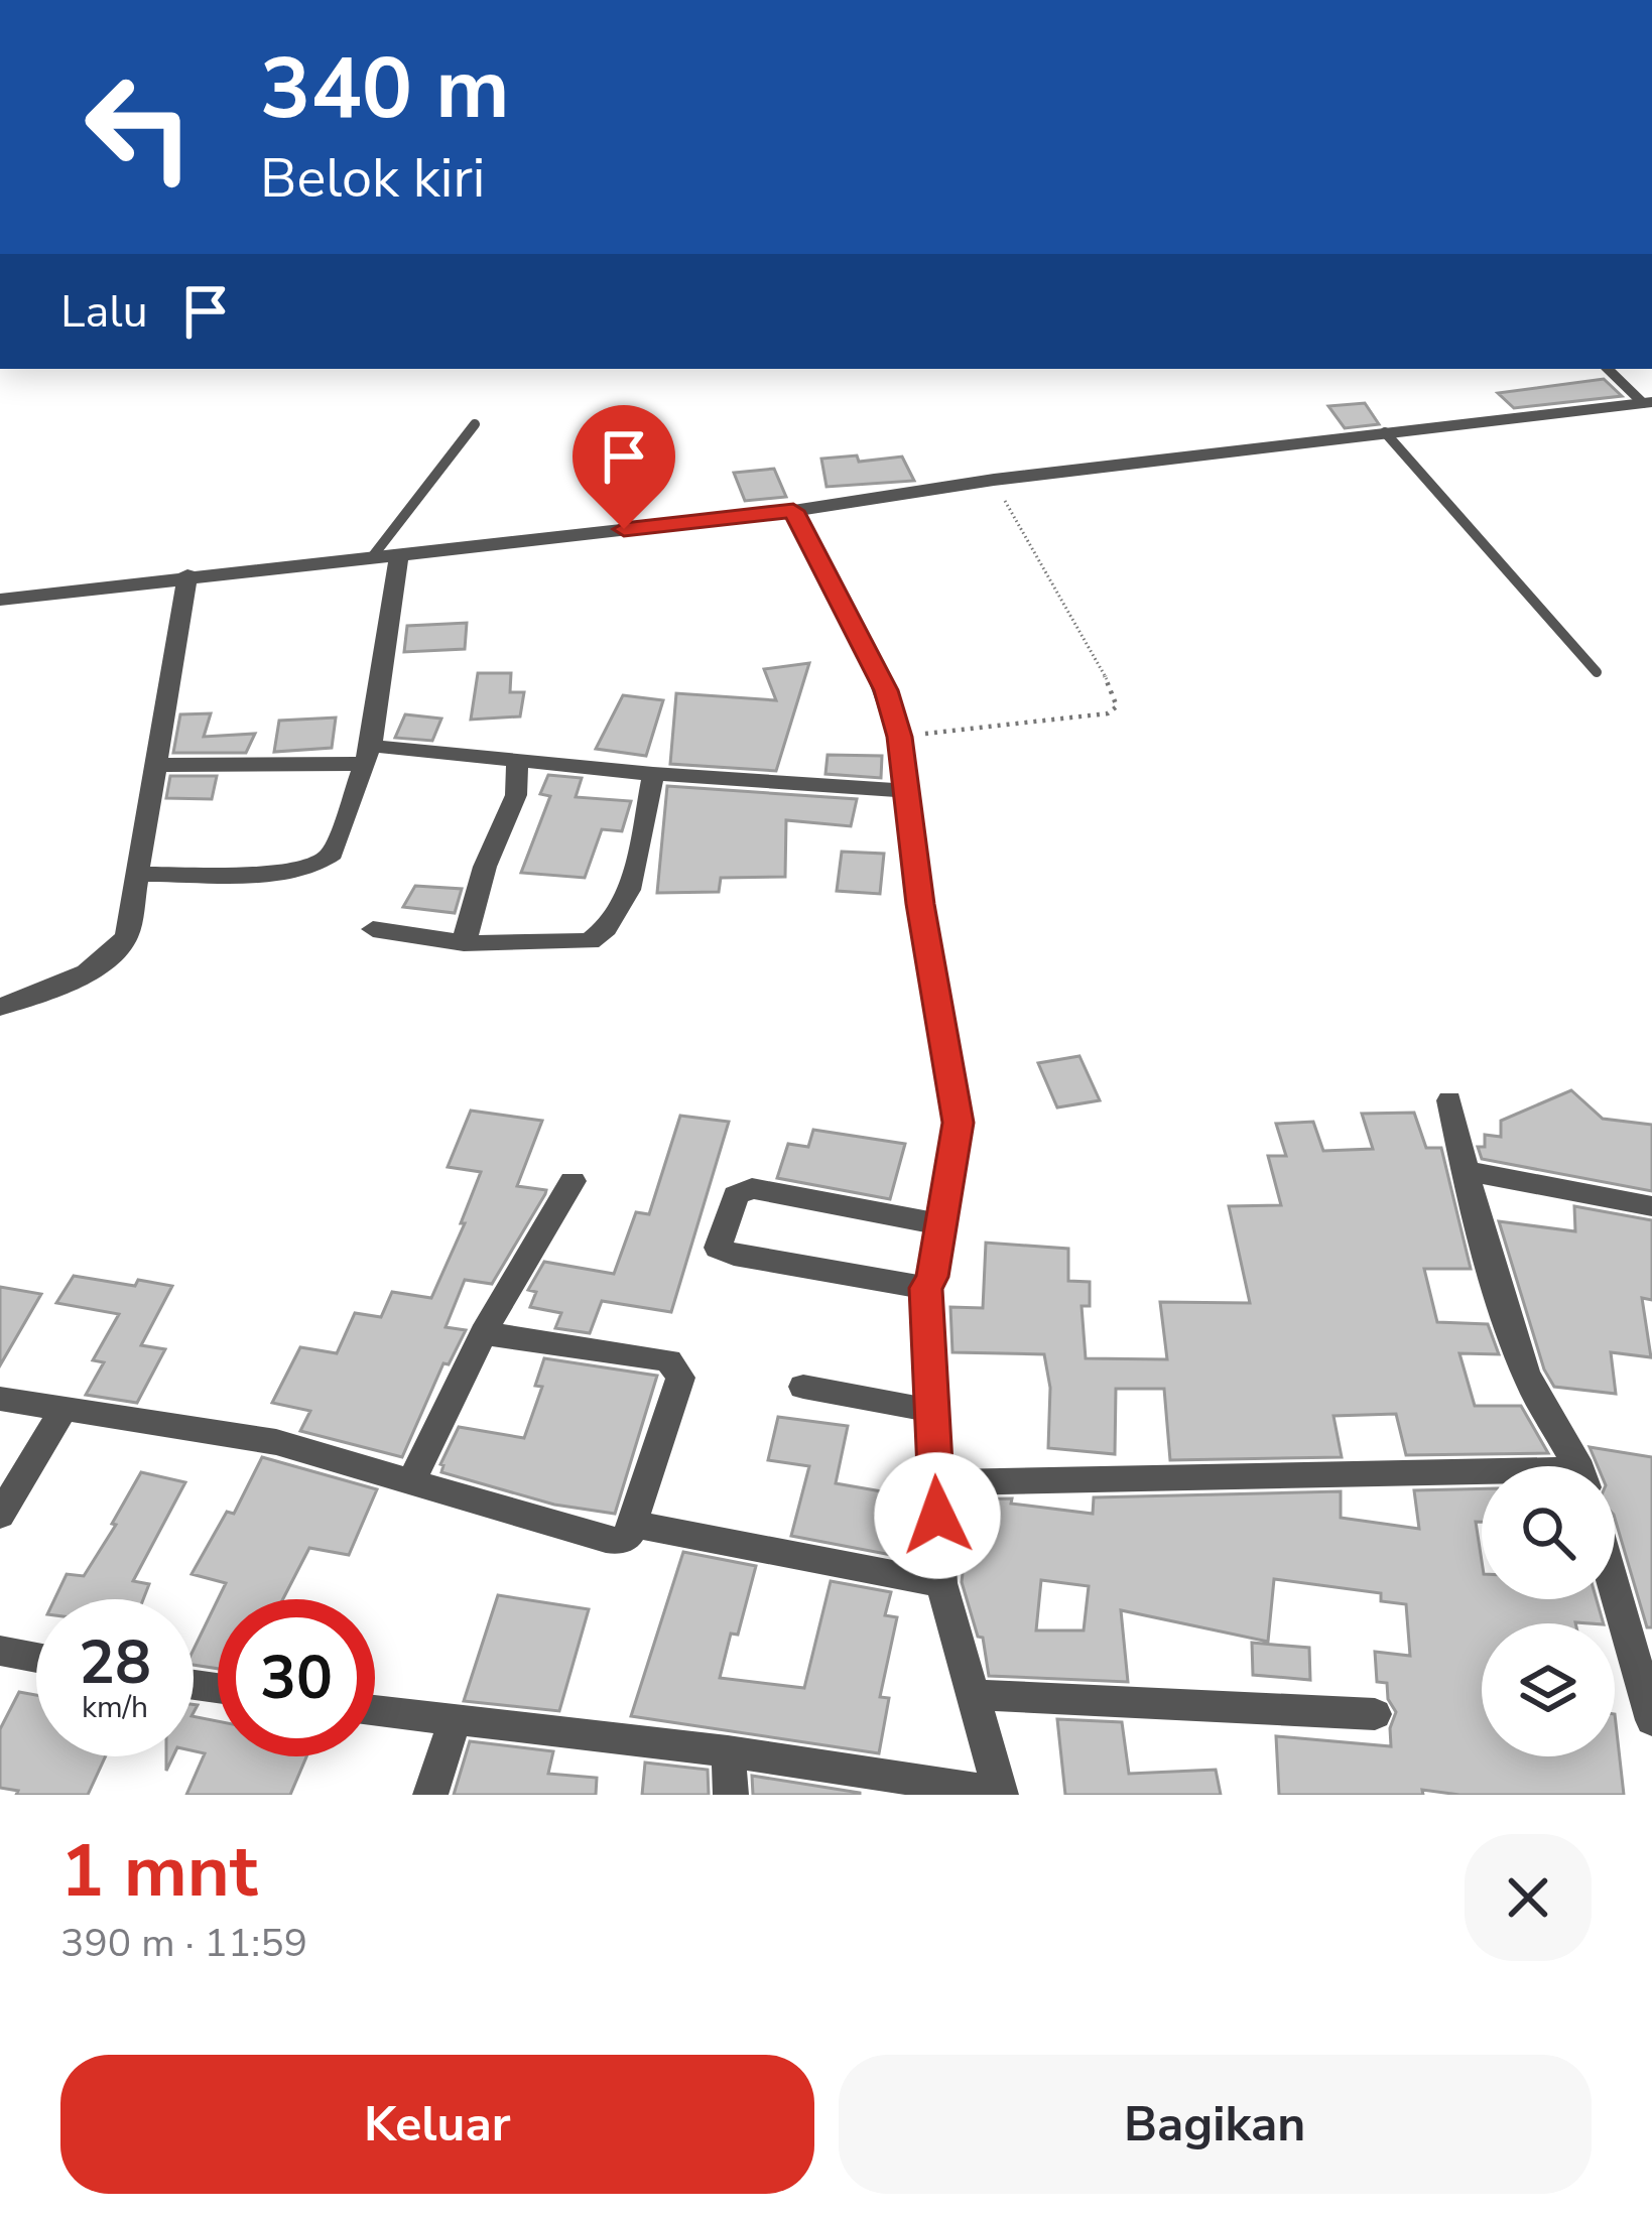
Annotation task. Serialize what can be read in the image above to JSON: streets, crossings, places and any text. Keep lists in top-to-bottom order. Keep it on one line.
{"page":{"turn":["340 m","Belok kiri"],"then":"Lalu","speed":"28 km/h","limit":"30","heading":["1 mnt","390 m · 11:59"],"buttons":["Keluar","Bagikan"]}}
